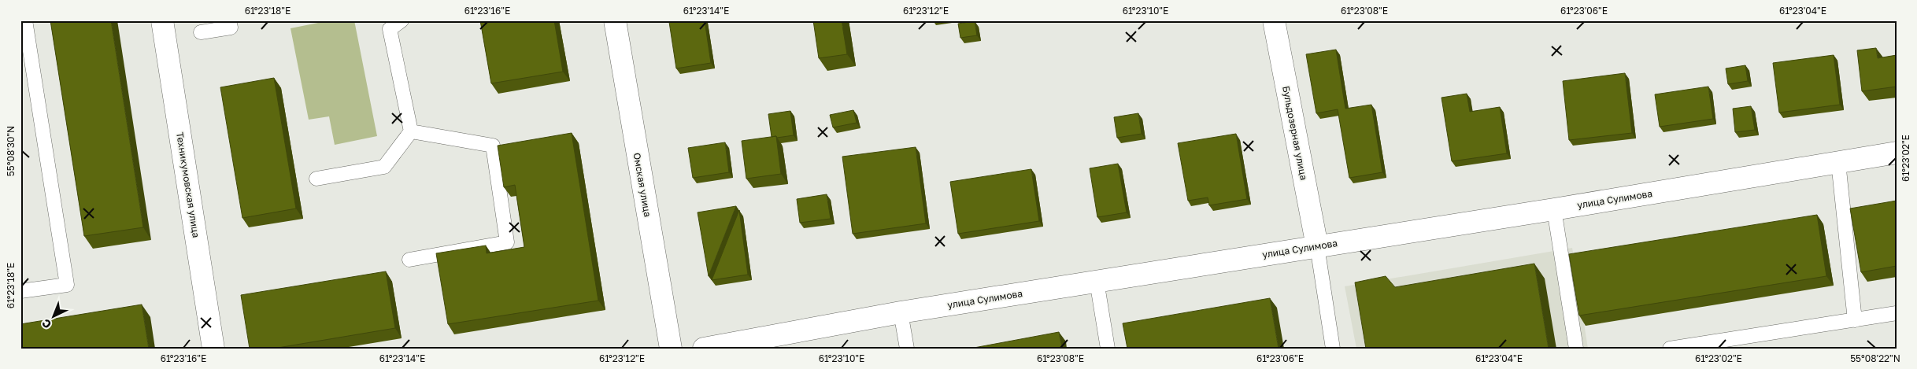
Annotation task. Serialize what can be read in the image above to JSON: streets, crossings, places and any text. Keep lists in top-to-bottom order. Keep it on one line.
{"streets":{"street":["Бульдозерная улица","Техникумовская улица","Омская улица","улица Сулимова"]},"crossings":[["Бульдозерная улица","улица Сулимова"]],"north":"bottom left","coordinates":["61°23'18\"E","61°23'16\"E","61°23'14\"E","61°23'12\"E","61°23'10\"E","61°23'08\"E","61°23'06\"E","61°23'04\"E","55°08'30\"N","61°23'02\"E","55°08'22\"N"]}
